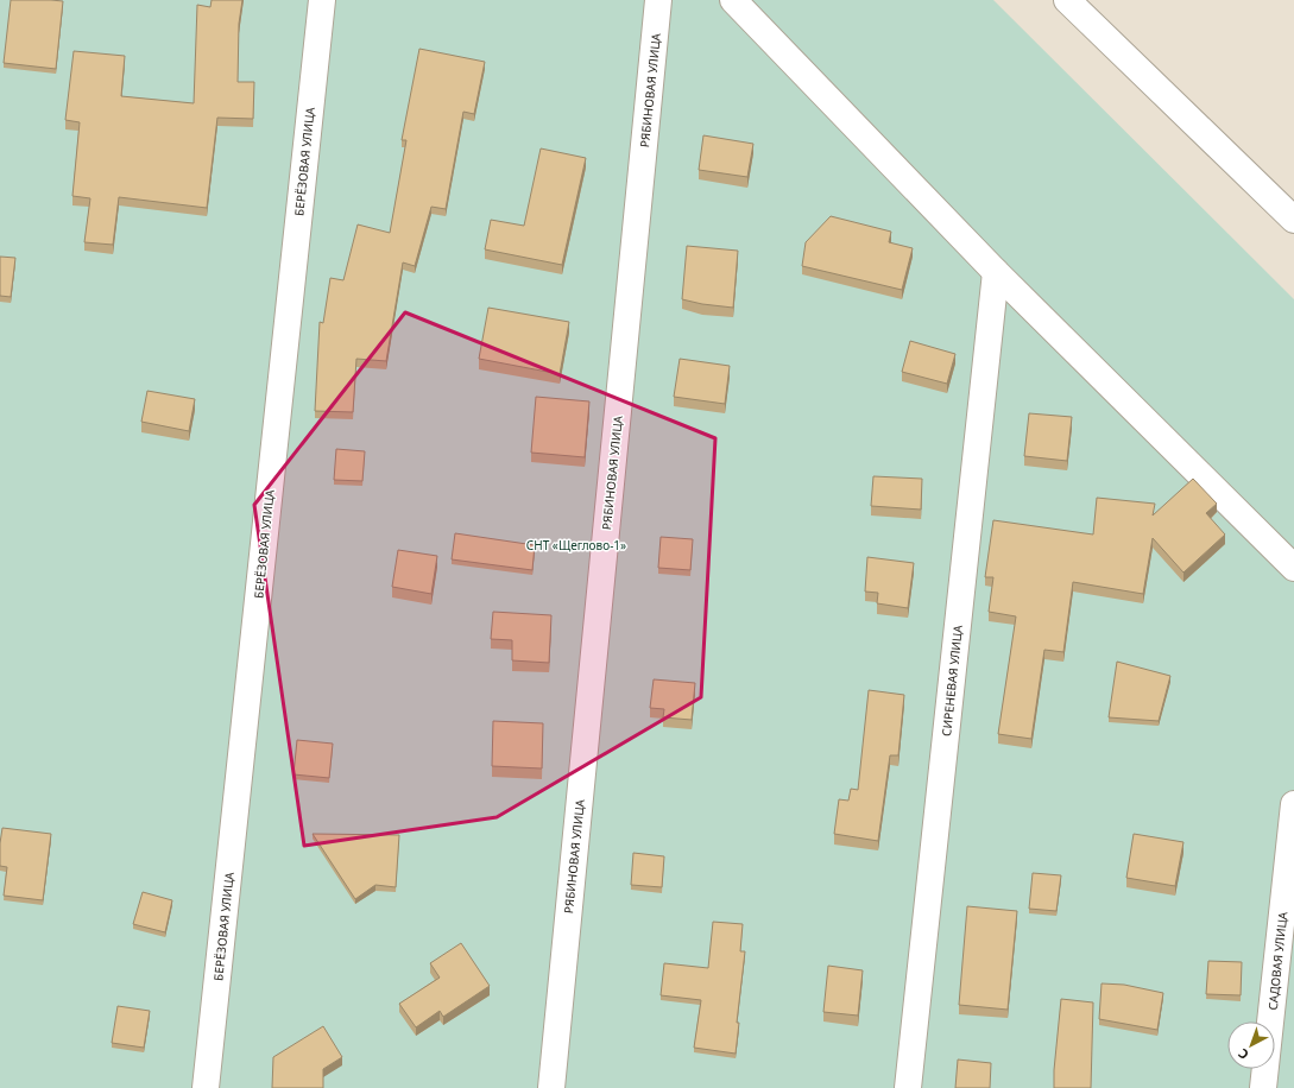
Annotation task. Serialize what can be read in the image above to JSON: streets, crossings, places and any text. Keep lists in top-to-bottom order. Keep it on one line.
{"streets":{"street":["РЯБИНОВАЯ УЛИЦА","БЕРЁЗОВАЯ УЛИЦА","СИРЕНЕВАЯ УЛИЦА","САДОВАЯ УЛИЦА"]},"parks":["СНТ «Щеглово-1»"],"north":"bottom left"}
